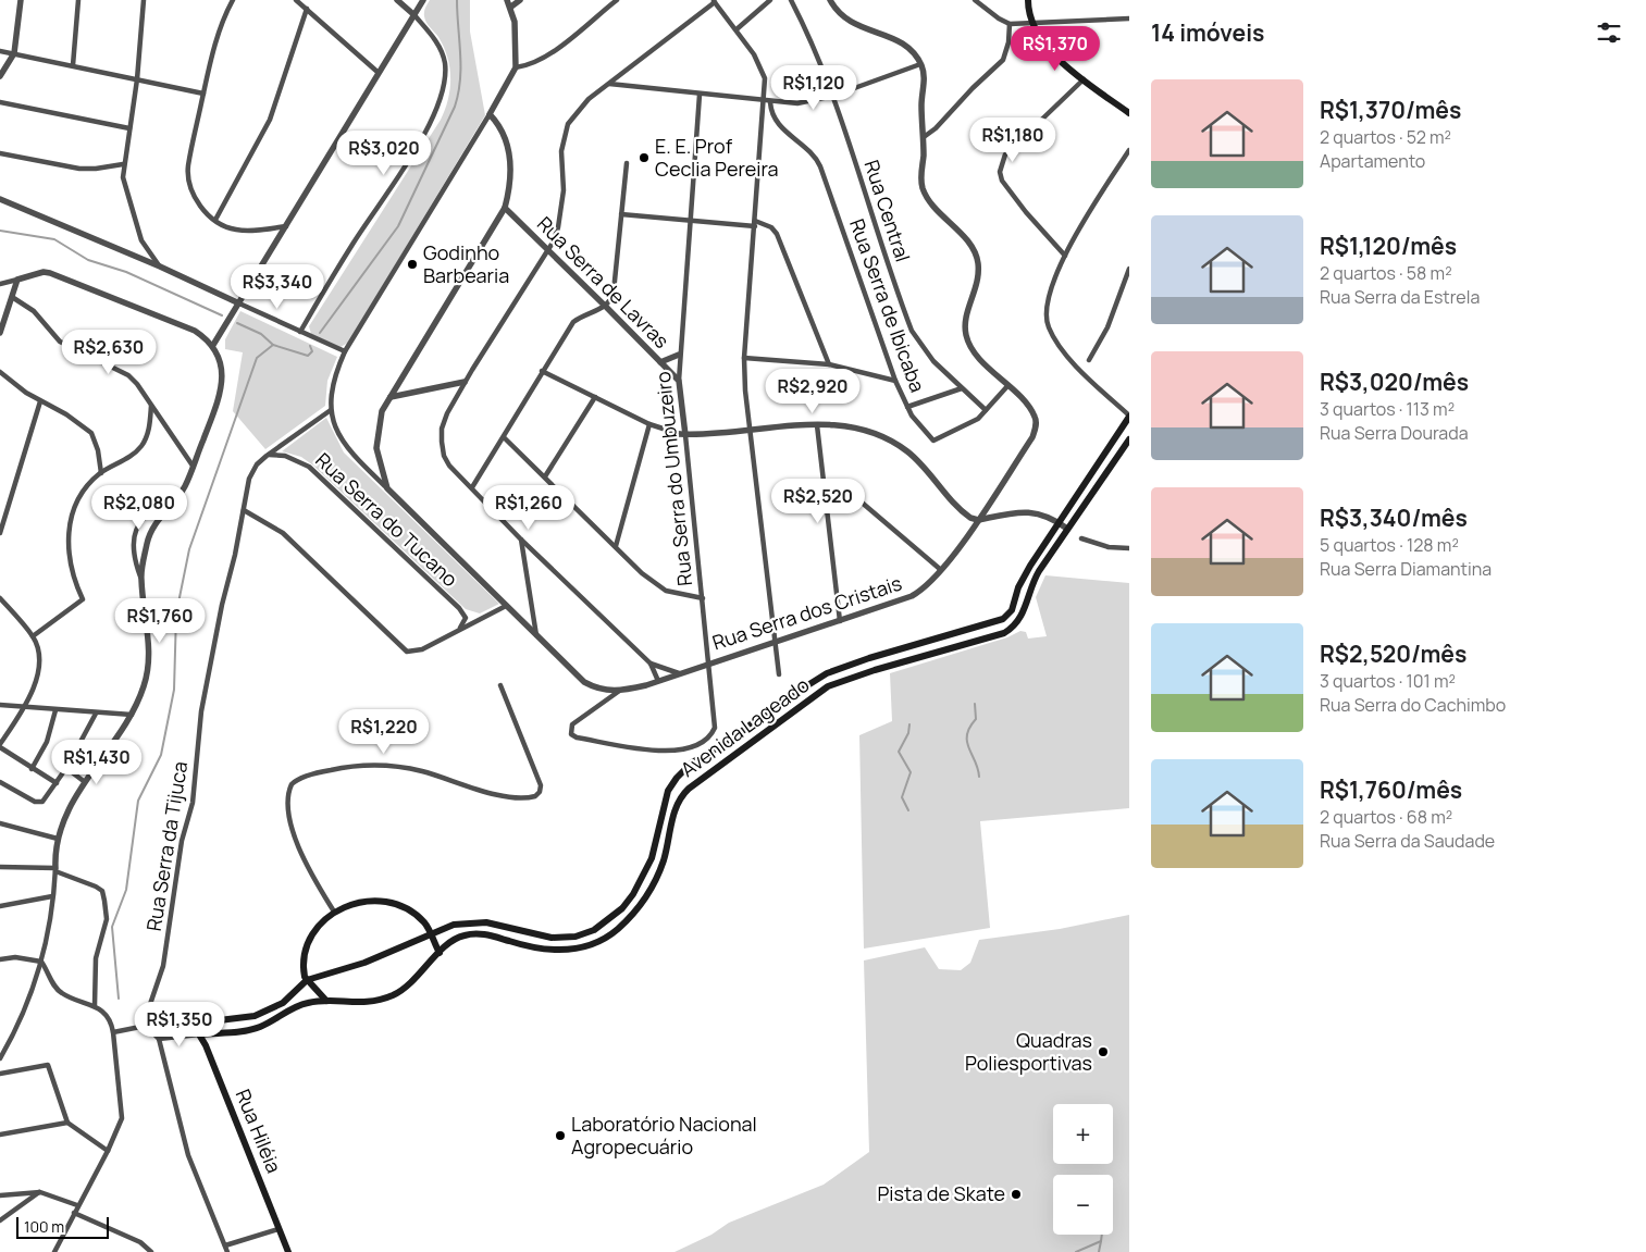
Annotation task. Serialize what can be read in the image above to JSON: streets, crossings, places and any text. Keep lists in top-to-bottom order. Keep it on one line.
{"streets":{"main road":["Avenida Lageado","Rua Hiléia"],"street":["Rua Central","Rua Serra de Lavras","Rua Serra de Ibicaba","Rua Serra do Umbuzeiro","Rua Serra do Tucano","Rua Serra dos Cristais","Rua Serra da Tijuca"]},"crossings":[["Rua Central","Rua Serra de Ibicaba"],["Rua Serra de Lavras","Rua Serra do Umbuzeiro"],["Rua Serra de Ibicaba","Rua Serra dos Cristais"],["Rua Serra do Umbuzeiro","Rua Serra dos Cristais"],["Rua Serra do Tucano","Rua Serra da Tijuca"],["Avenida Lageado","Rua Serra da Tijuca"],["Avenida Lageado","Rua Hiléia"]],"places":["E. E. Prof Ceclia Pereira","Godinho Barbearia","Quadras Poliesportivas","Laboratório Nacional Agropecuário","Pista de Skate"],"scale_bar":"100 m","page":{"heading":"14 imóveis","price":["R$1,370","R$1,120","R$1,180","R$3,020","R$3,340","R$2,630","R$2,920","R$2,520","R$2,080","R$1,260","R$1,760","R$1,220","R$1,430","R$1,350"],"list":[{"name":"R$1,370/mês","note":"2 quartos · 52 m² · Apartamento"},{"name":"R$1,120/mês","note":"2 quartos · 58 m² · Rua Serra da Estrela"},{"name":"R$3,020/mês","note":"3 quartos · 113 m² · Rua Serra Dourada"},{"name":"R$3,340/mês","note":"5 quartos · 128 m² · Rua Serra Diamantina"},{"name":"R$2,520/mês","note":"3 quartos · 101 m² · Rua Serra do Cachimbo"},{"name":"R$1,760/mês","note":"2 quartos · 68 m² · Rua Serra da Saudade"}],"map_buttons":["+","−"],"scale":"100 m"}}
